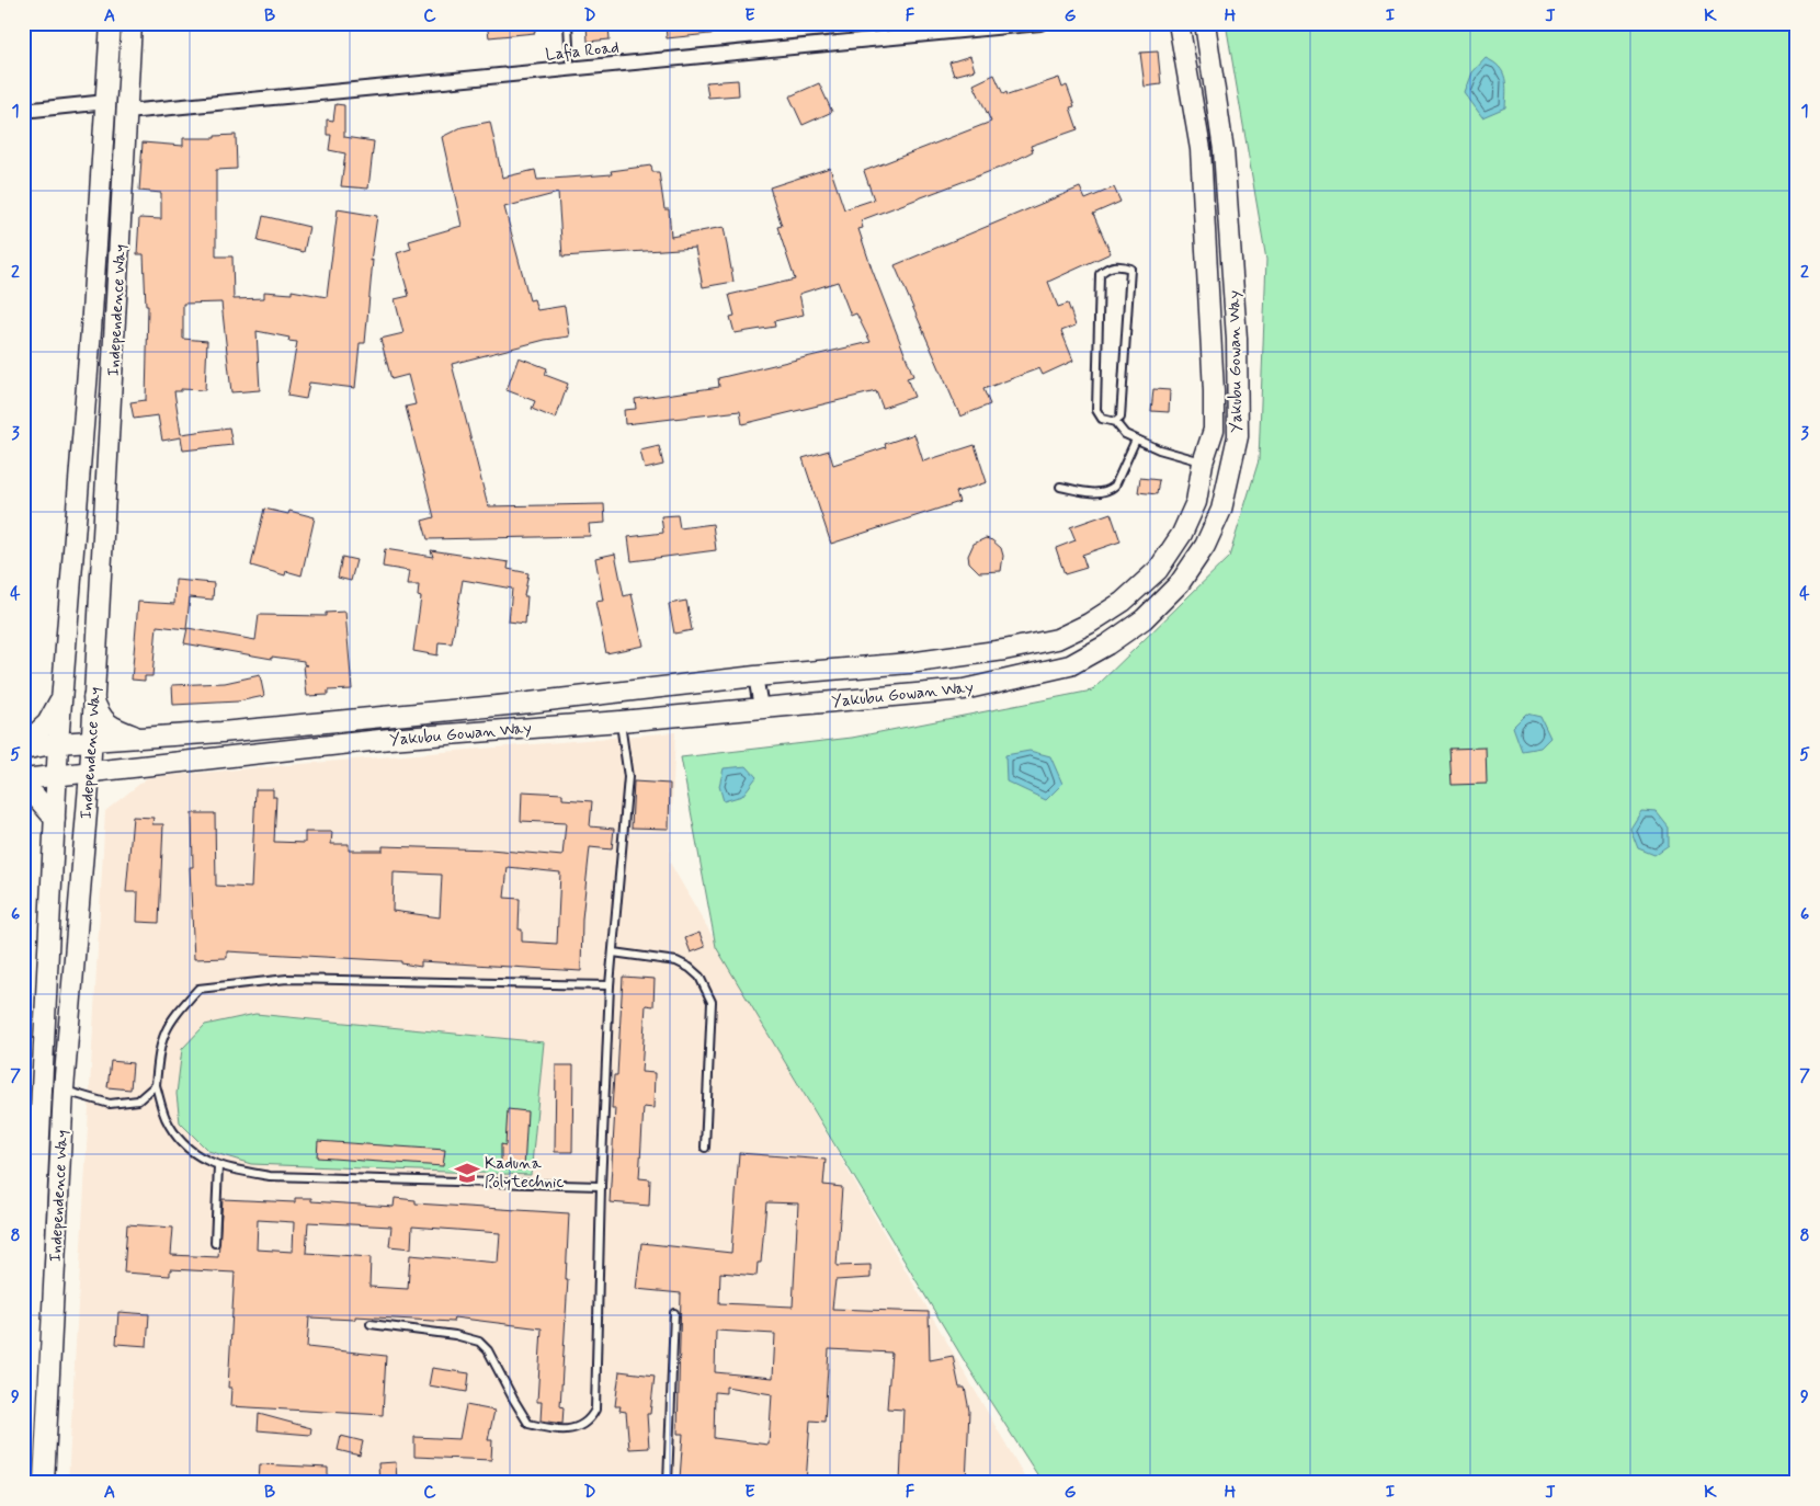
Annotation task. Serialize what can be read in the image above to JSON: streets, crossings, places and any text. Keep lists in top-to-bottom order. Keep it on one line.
{"streets":{"street":["Lafia Road","Independence Way","Yakubu Gowan Way"]},"crossings":[["Lafia Road","Independence Way"],["Independence Way","Yakubu Gowan Way"]],"places":{"school or university":["Kaduna Polytechnic"]},"grid":{"columns":["A","B","C","D","E","F","G","H","I","J","K"],"rows":["1","2","3","4","5","6","7","8","9"]}}
